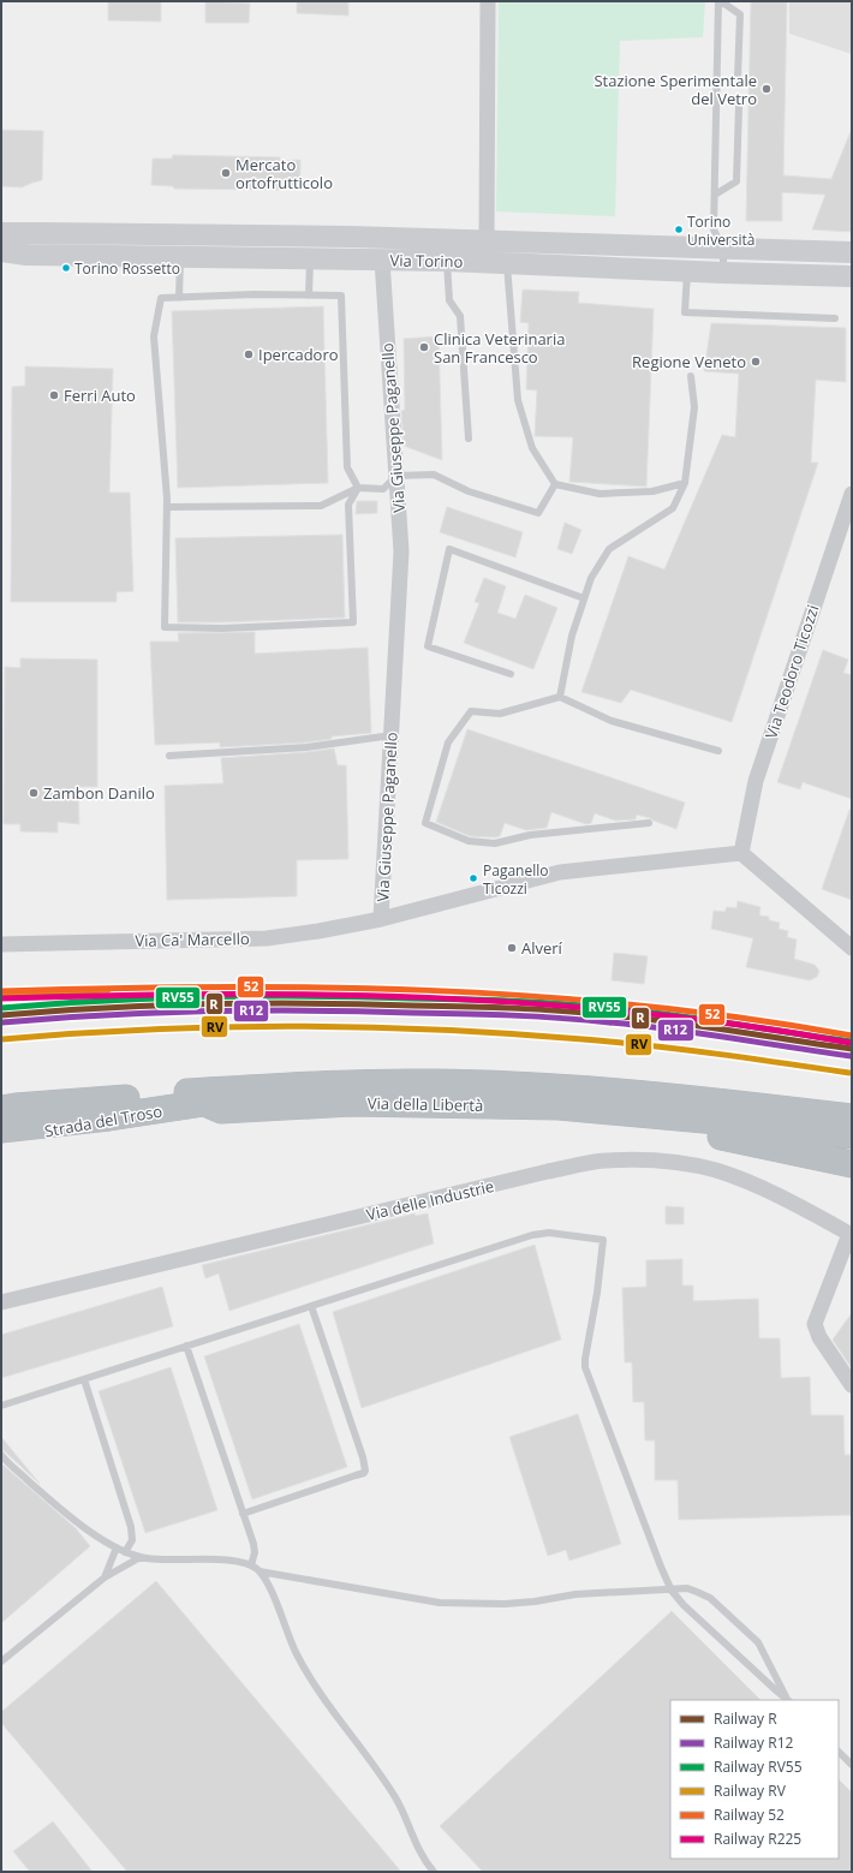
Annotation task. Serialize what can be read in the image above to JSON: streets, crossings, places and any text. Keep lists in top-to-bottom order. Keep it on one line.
{"streets":{"highway":["Via della Libertà"],"street":["Via Torino","Via Giuseppe Paganello","Via Teodoro Ticozzi","Via Ca' Marcello","Strada del Troso","Via delle Industrie"]},"crossings":[["Via Torino","Via Giuseppe Paganello"],["Via Giuseppe Paganello","Via Teodoro Ticozzi"],["Via Giuseppe Paganello","Via Ca' Marcello"],["Via della Libertà","Strada del Troso"]],"places":["Stazione Sperimentale del Vetro","Mercato ortofrutticolo","Torino Università","Torino Rossetto","Clinica Veterinaria San Francesco","Ipercadoro","Regione Veneto","Ferri Auto","Zambon Danilo","Paganello Ticozzi","Alverí"],"lines":["rail line 52","rail line RV","rail line R225","rail line RV55","rail line R","rail line R12"],"legend":["Railway R","Railway R12","Railway RV55","Railway RV","Railway 52","Railway R225"]}
